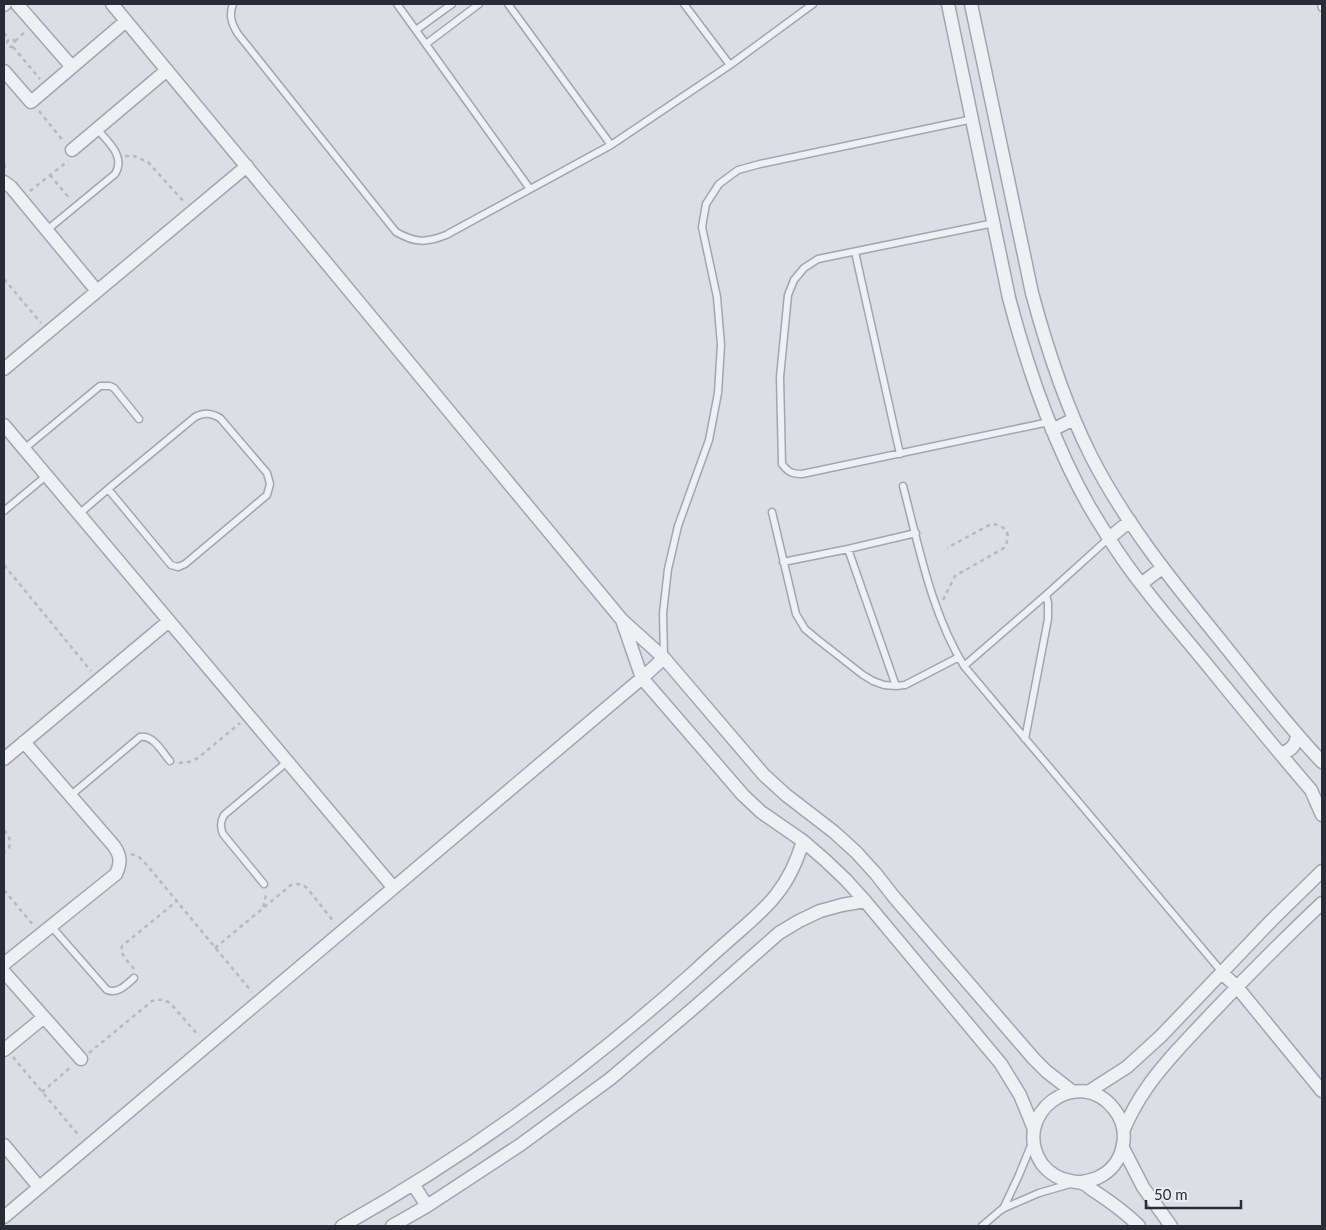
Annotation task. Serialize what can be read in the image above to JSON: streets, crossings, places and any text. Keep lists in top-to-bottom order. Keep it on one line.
{"scale_bar":"50 m"}
